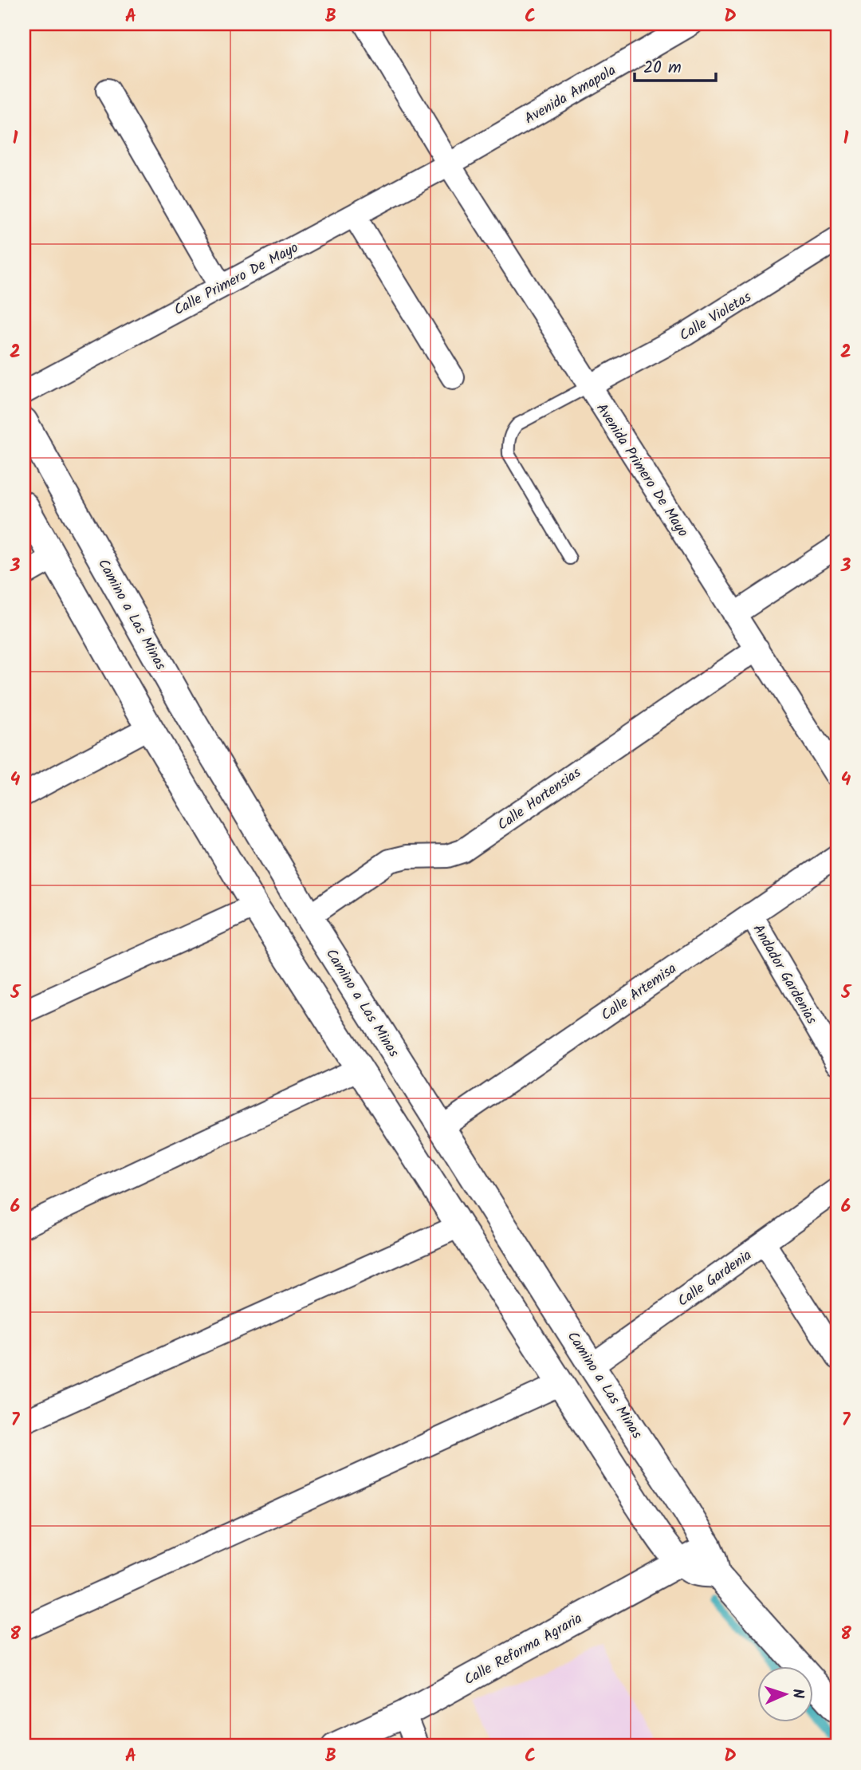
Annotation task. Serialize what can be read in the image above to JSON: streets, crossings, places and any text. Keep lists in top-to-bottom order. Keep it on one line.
{"streets":{"street":["Avenida Amapola","Calle Primero De Mayo","Calle Violetas","Avenida Primero De Mayo","Camino a Las Minas","Calle Hortensias","Andador Gardenias","Calle Artemisa","Calle Gardenia","Calle Reforma Agraria"]},"crossings":[["Avenida Amapola","Calle Primero De Mayo"],["Avenida Amapola","Avenida Primero De Mayo"],["Calle Primero De Mayo","Avenida Primero De Mayo"],["Calle Violetas","Avenida Primero De Mayo"],["Avenida Primero De Mayo","Calle Hortensias"],["Camino a Las Minas","Calle Hortensias"],["Camino a Las Minas","Calle Artemisa"],["Camino a Las Minas","Calle Gardenia"],["Camino a Las Minas","Calle Reforma Agraria"],["Andador Gardenias","Calle Artemisa"]],"scale_bar":"20 m","north":"right","grid":{"columns":["A","B","C","D"],"rows":["1","2","3","4","5","6","7","8"]}}
